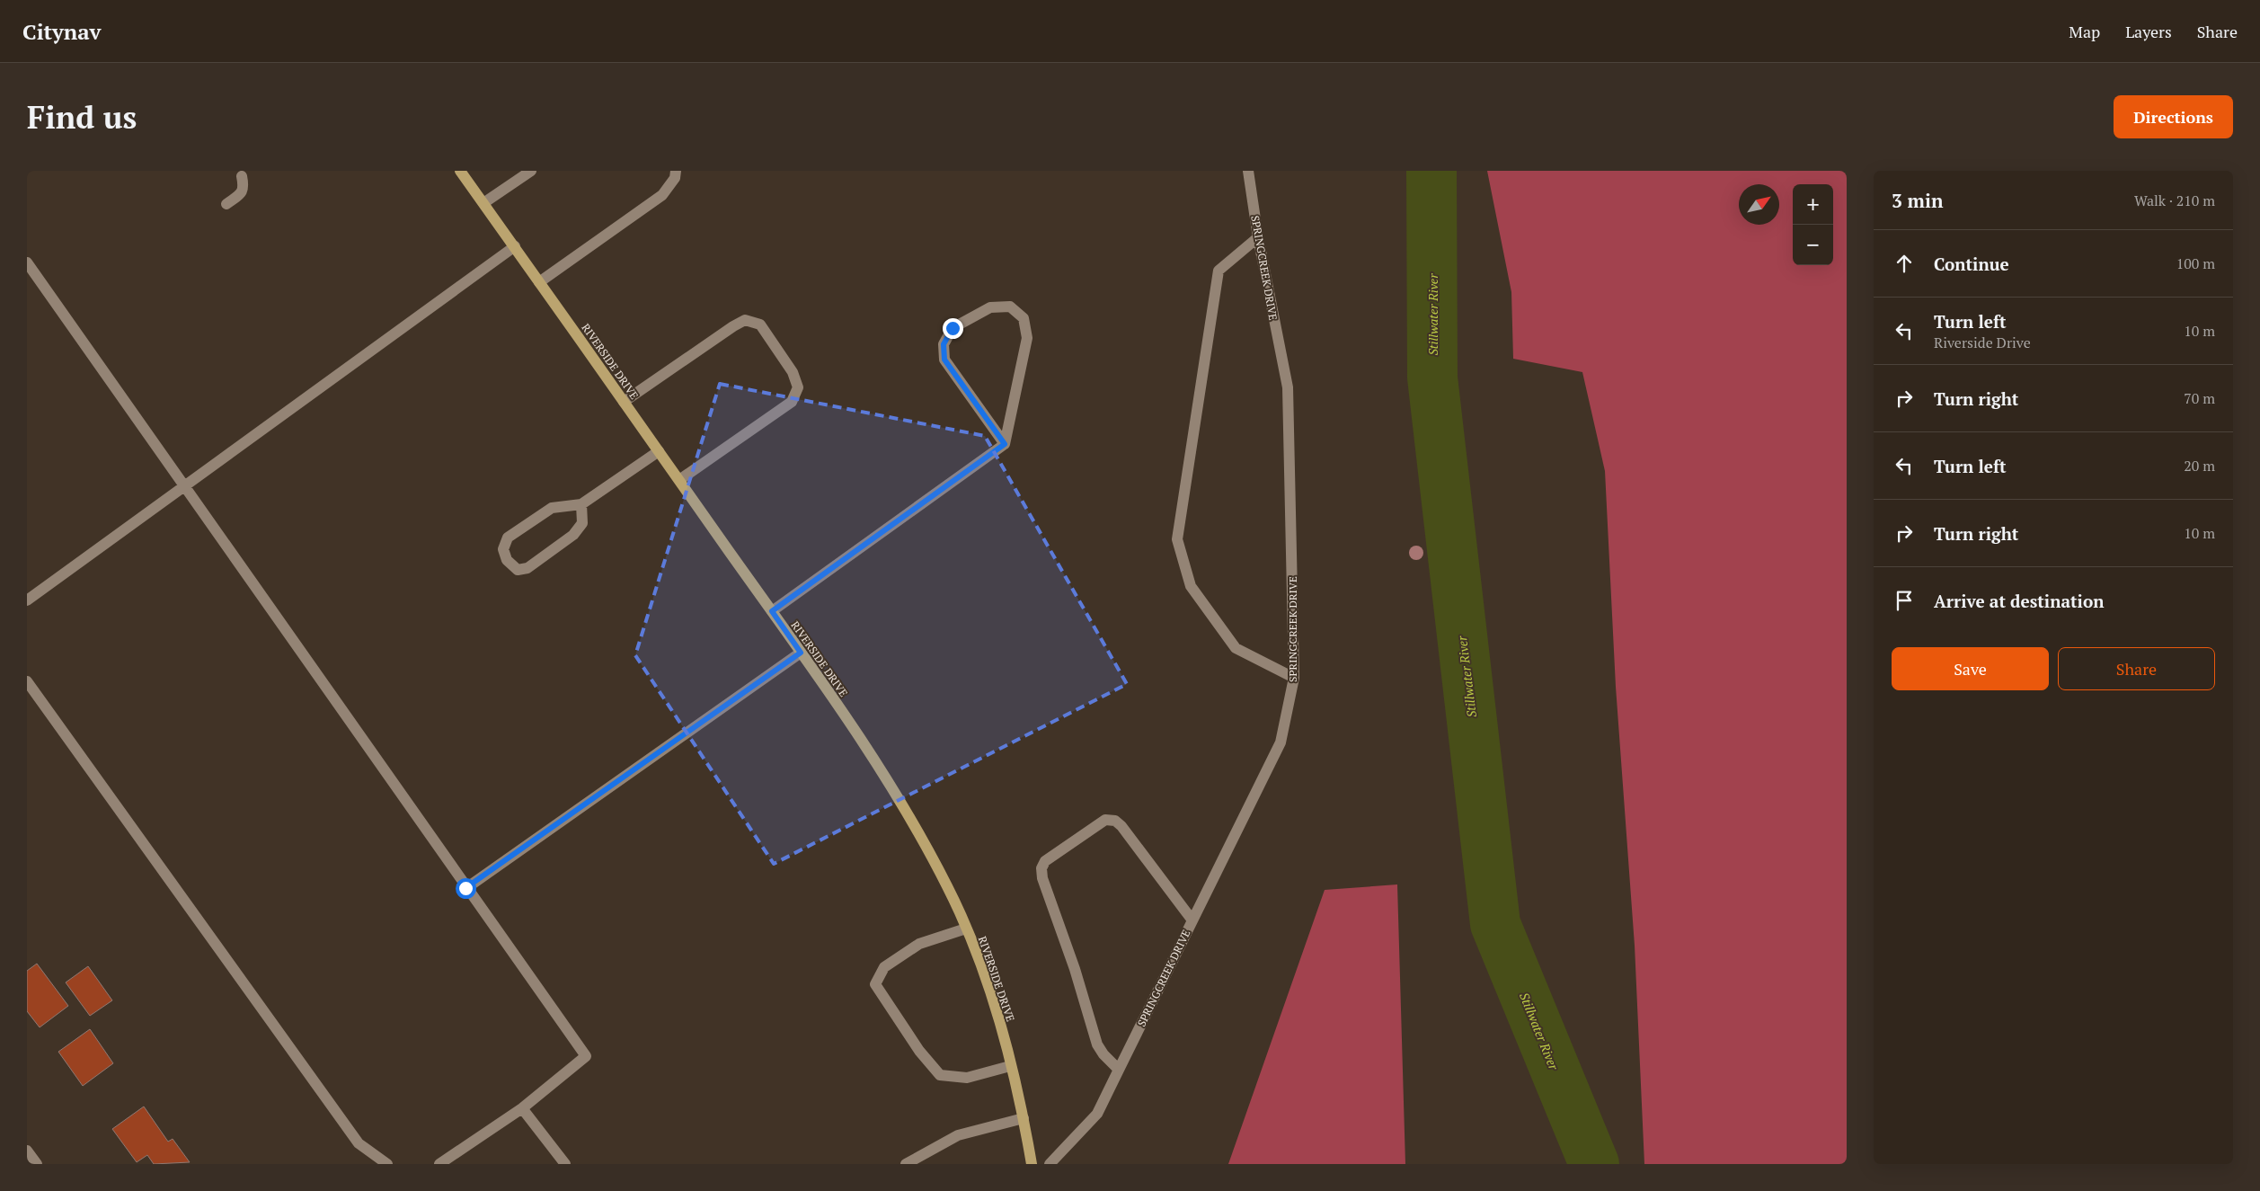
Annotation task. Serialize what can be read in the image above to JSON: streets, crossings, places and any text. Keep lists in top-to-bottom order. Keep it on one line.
{"streets":{"main road":["RIVERSIDE DRIVE"],"street":["SPRINGCREEK DRIVE"]},"water":["Stillwater River"],"north":"top right","page":{"header":"Citynav","nav":["Map","Layers","Share"],"buttons":["Directions",["Save","Share"]],"title":"Find us","heading":["3 min","Walk · 210 m"],"map_buttons":["+","−"],"list":[["Continue","100 m"],["Turn left","Riverside Drive","10 m"],["Turn right","70 m"],["Turn left","20 m"],["Turn right","10 m"],"Arrive at destination"]}}
